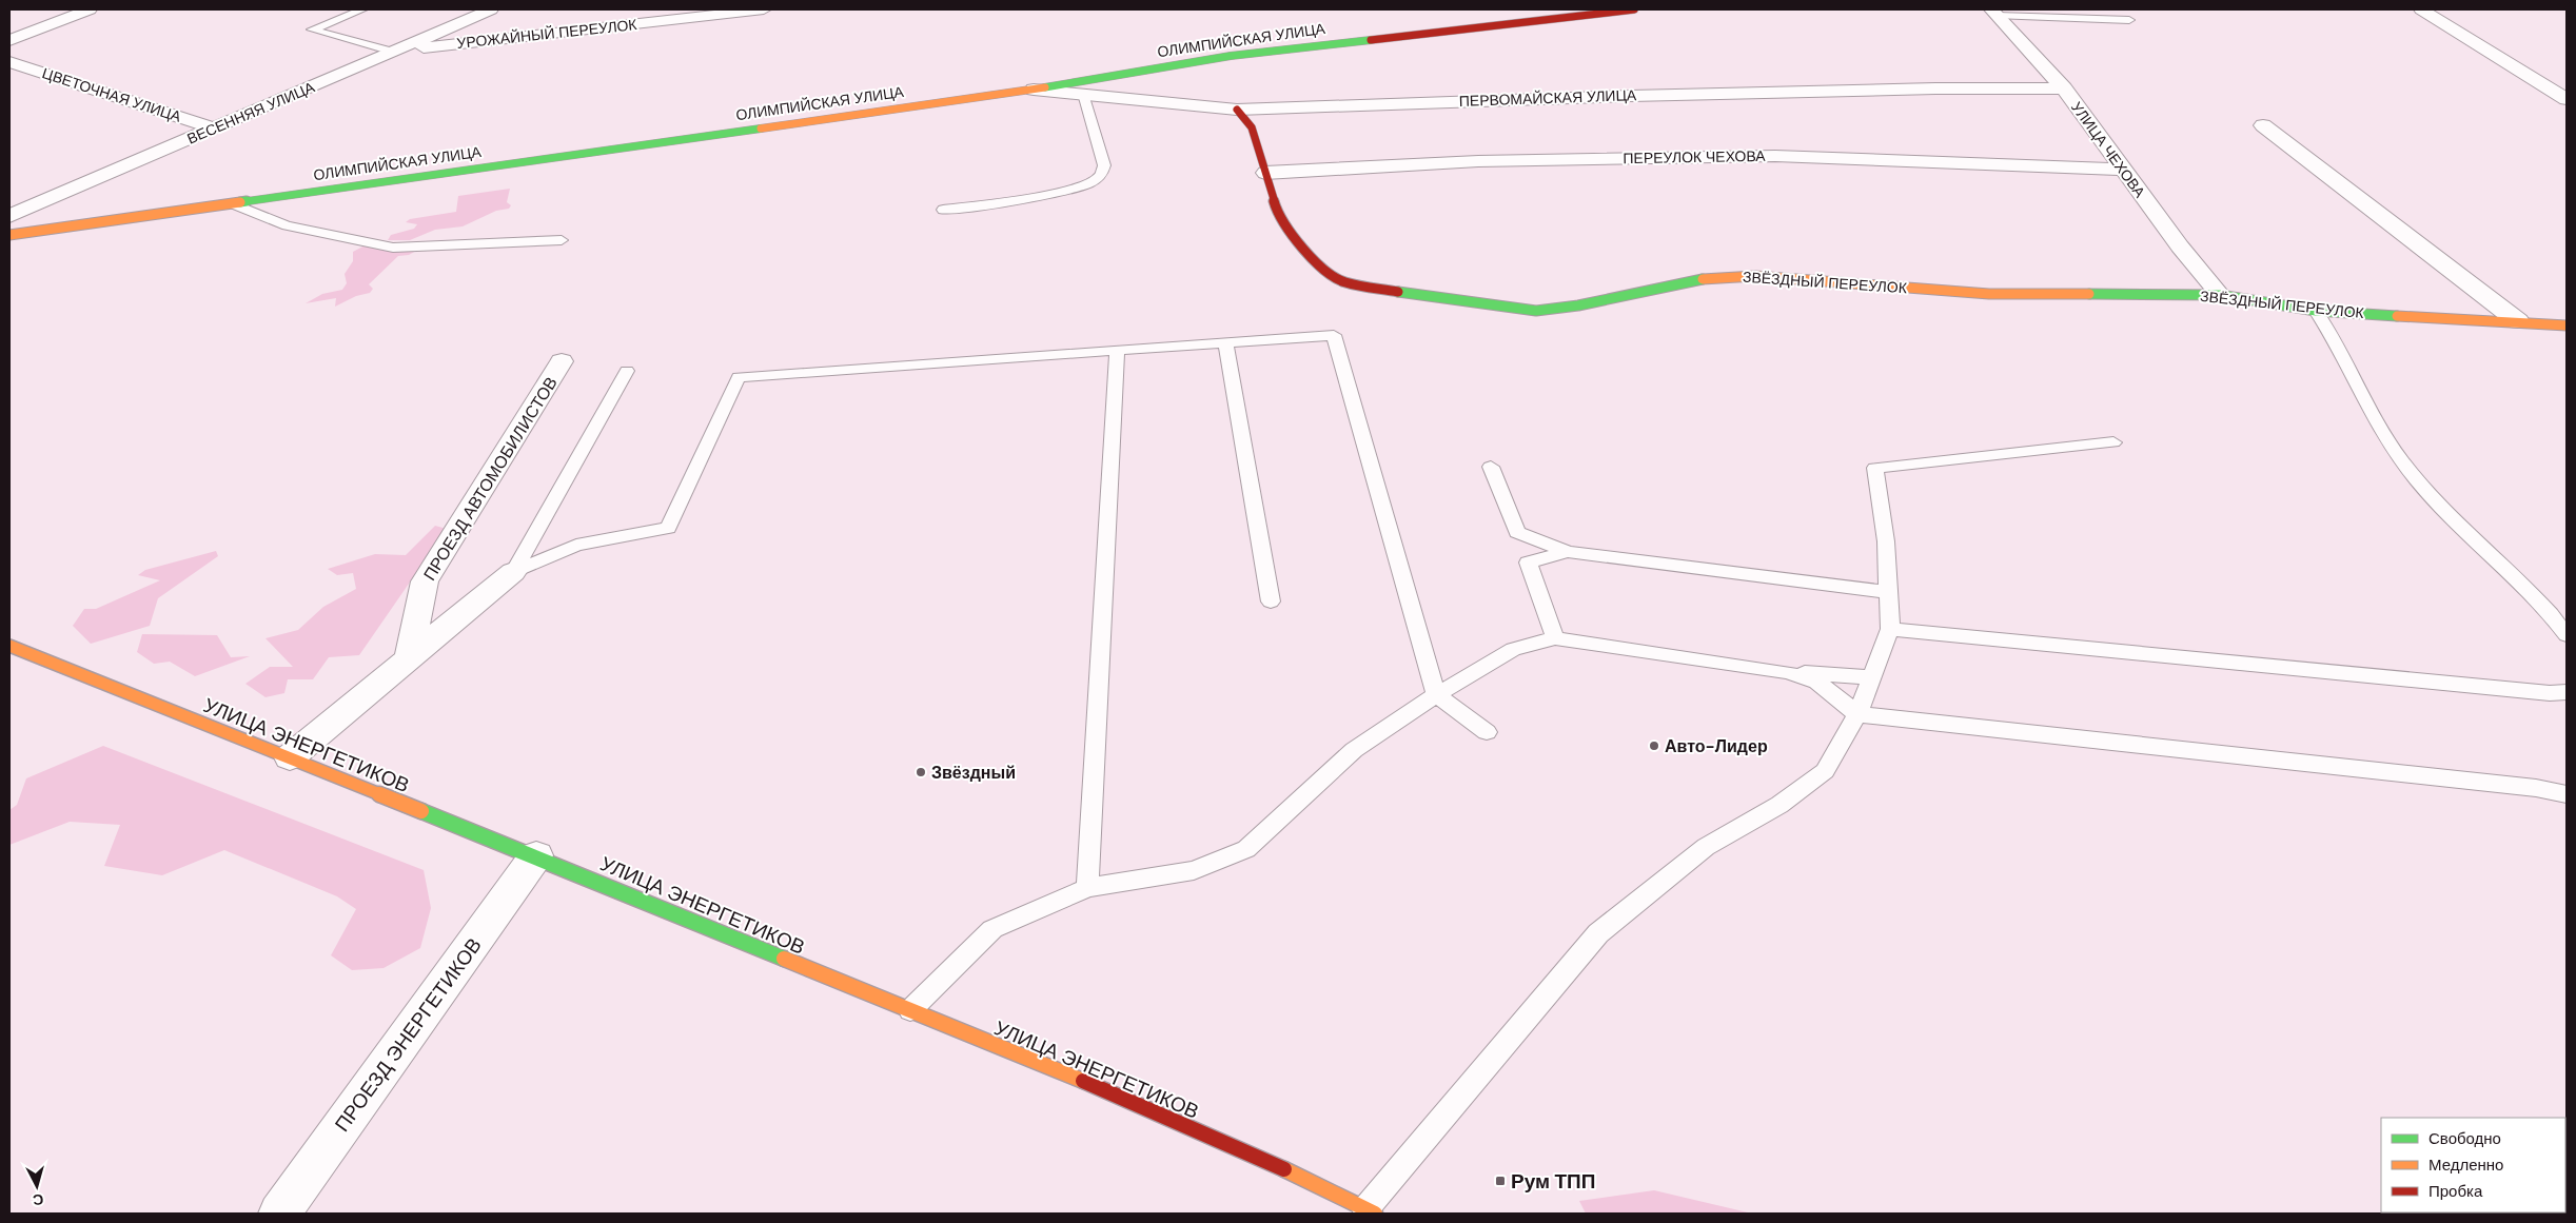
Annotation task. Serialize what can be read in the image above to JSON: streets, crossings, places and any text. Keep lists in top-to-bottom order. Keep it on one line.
{"streets":{"street":["УРОЖАЙНЫЙ ПЕРЕУЛОК","ОЛИМПИЙСКАЯ УЛИЦА","ЦВЕТОЧНАЯ УЛИЦА","ПЕРВОМАЙСКАЯ УЛИЦА","ВЕСЕННЯЯ УЛИЦА","УЛИЦА ЧЕХОВА","ПЕРЕУЛОК ЧЕХОВА","ЗВЁЗДНЫЙ ПЕРЕУЛОК","ПРОЕЗД АВТОМОБИЛИСТОВ","УЛИЦА ЭНЕРГЕТИКОВ","ПРОЕЗД ЭНЕРГЕТИКОВ"]},"crossings":[["УРОЖАЙНЫЙ ПЕРЕУЛОК","ВЕСЕННЯЯ УЛИЦА"],["ОЛИМПИЙСКАЯ УЛИЦА","ПЕРВОМАЙСКАЯ УЛИЦА"],["ЦВЕТОЧНАЯ УЛИЦА","ВЕСЕННЯЯ УЛИЦА"],["ПЕРВОМАЙСКАЯ УЛИЦА","УЛИЦА ЧЕХОВА"],["ПЕРВОМАЙСКАЯ УЛИЦА","ЗВЁЗДНЫЙ ПЕРЕУЛОК"],["УЛИЦА ЧЕХОВА","ПЕРЕУЛОК ЧЕХОВА"],["УЛИЦА ЧЕХОВА","ЗВЁЗДНЫЙ ПЕРЕУЛОК"],["ПЕРЕУЛОК ЧЕХОВА","ЗВЁЗДНЫЙ ПЕРЕУЛОК"],["УЛИЦА ЭНЕРГЕТИКОВ","ПРОЕЗД ЭНЕРГЕТИКОВ"]],"places":{"other":["Авто-Лидер","Звёздный"],"transit":["Рум ТПП"]},"legend":["Свободно","Медленно","Пробка"],"north":"bottom"}
